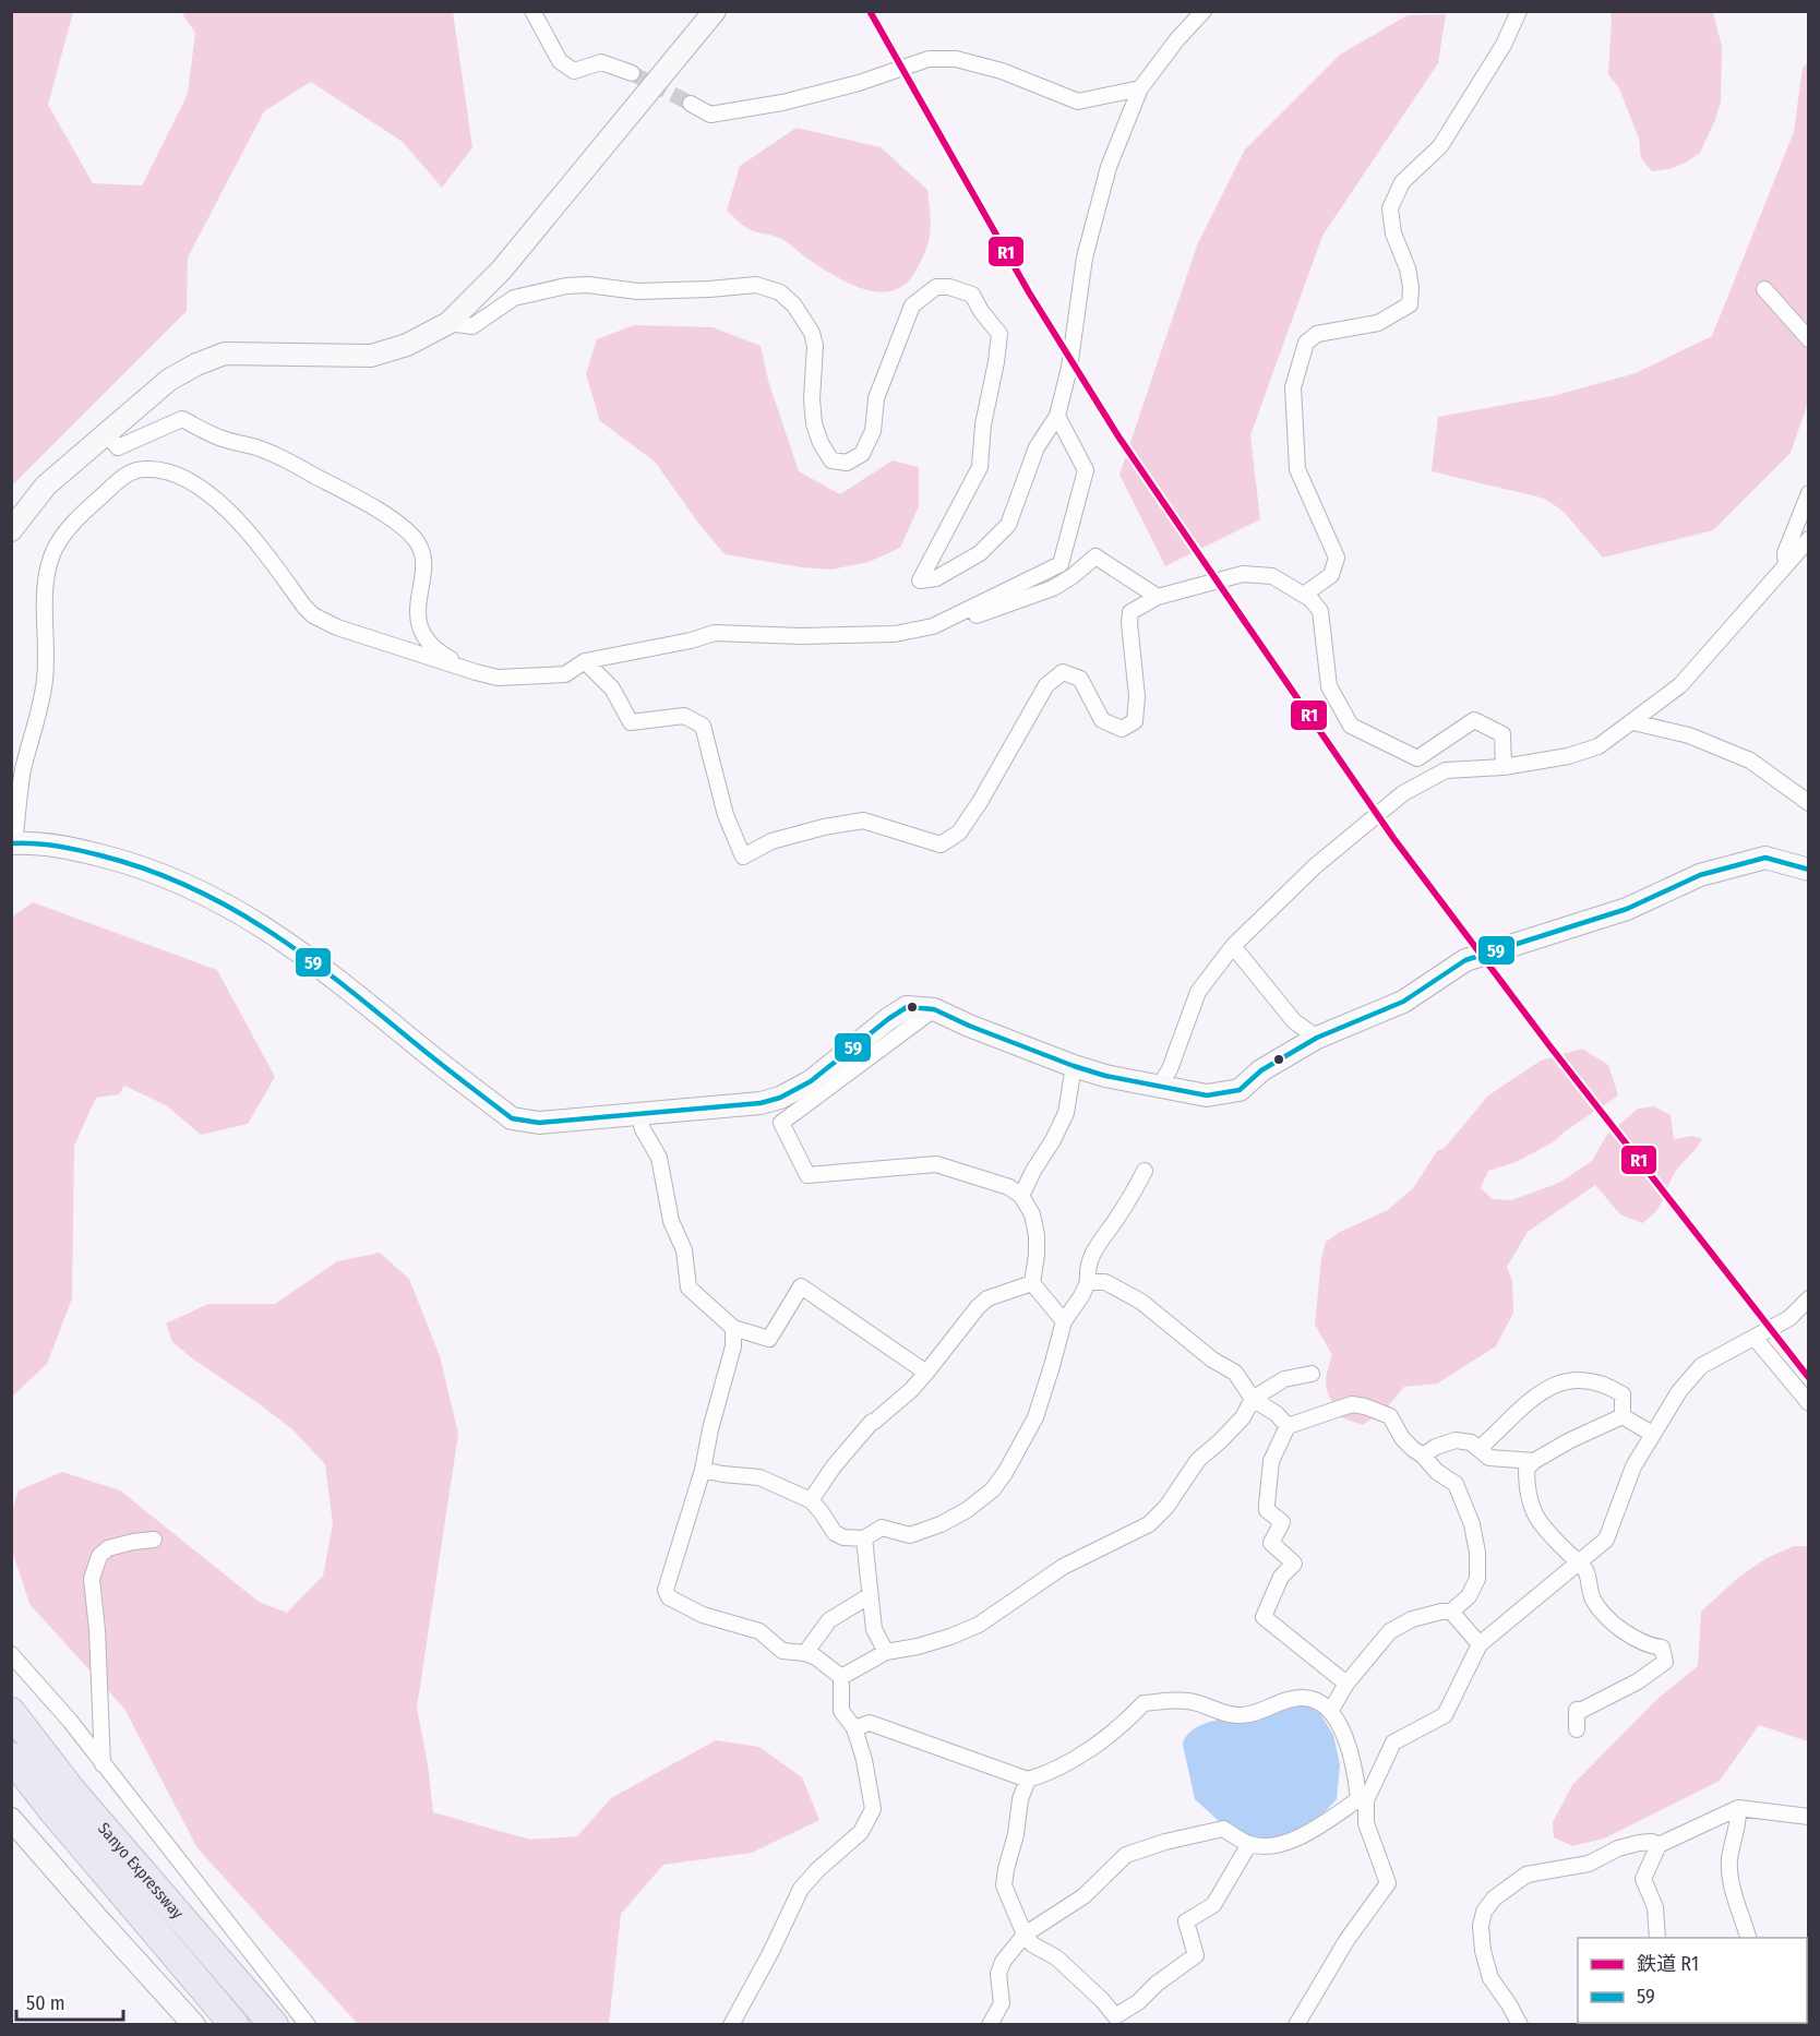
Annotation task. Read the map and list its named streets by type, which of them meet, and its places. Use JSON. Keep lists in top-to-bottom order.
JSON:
{
  "streets": {
    "highway": ["Sanyo Expressway"]
  },
  "lines": ["rail line R1", "transit line 59"],
  "legend": ["鉄道 R1", "59"],
  "scale_bar": "50 m"
}
